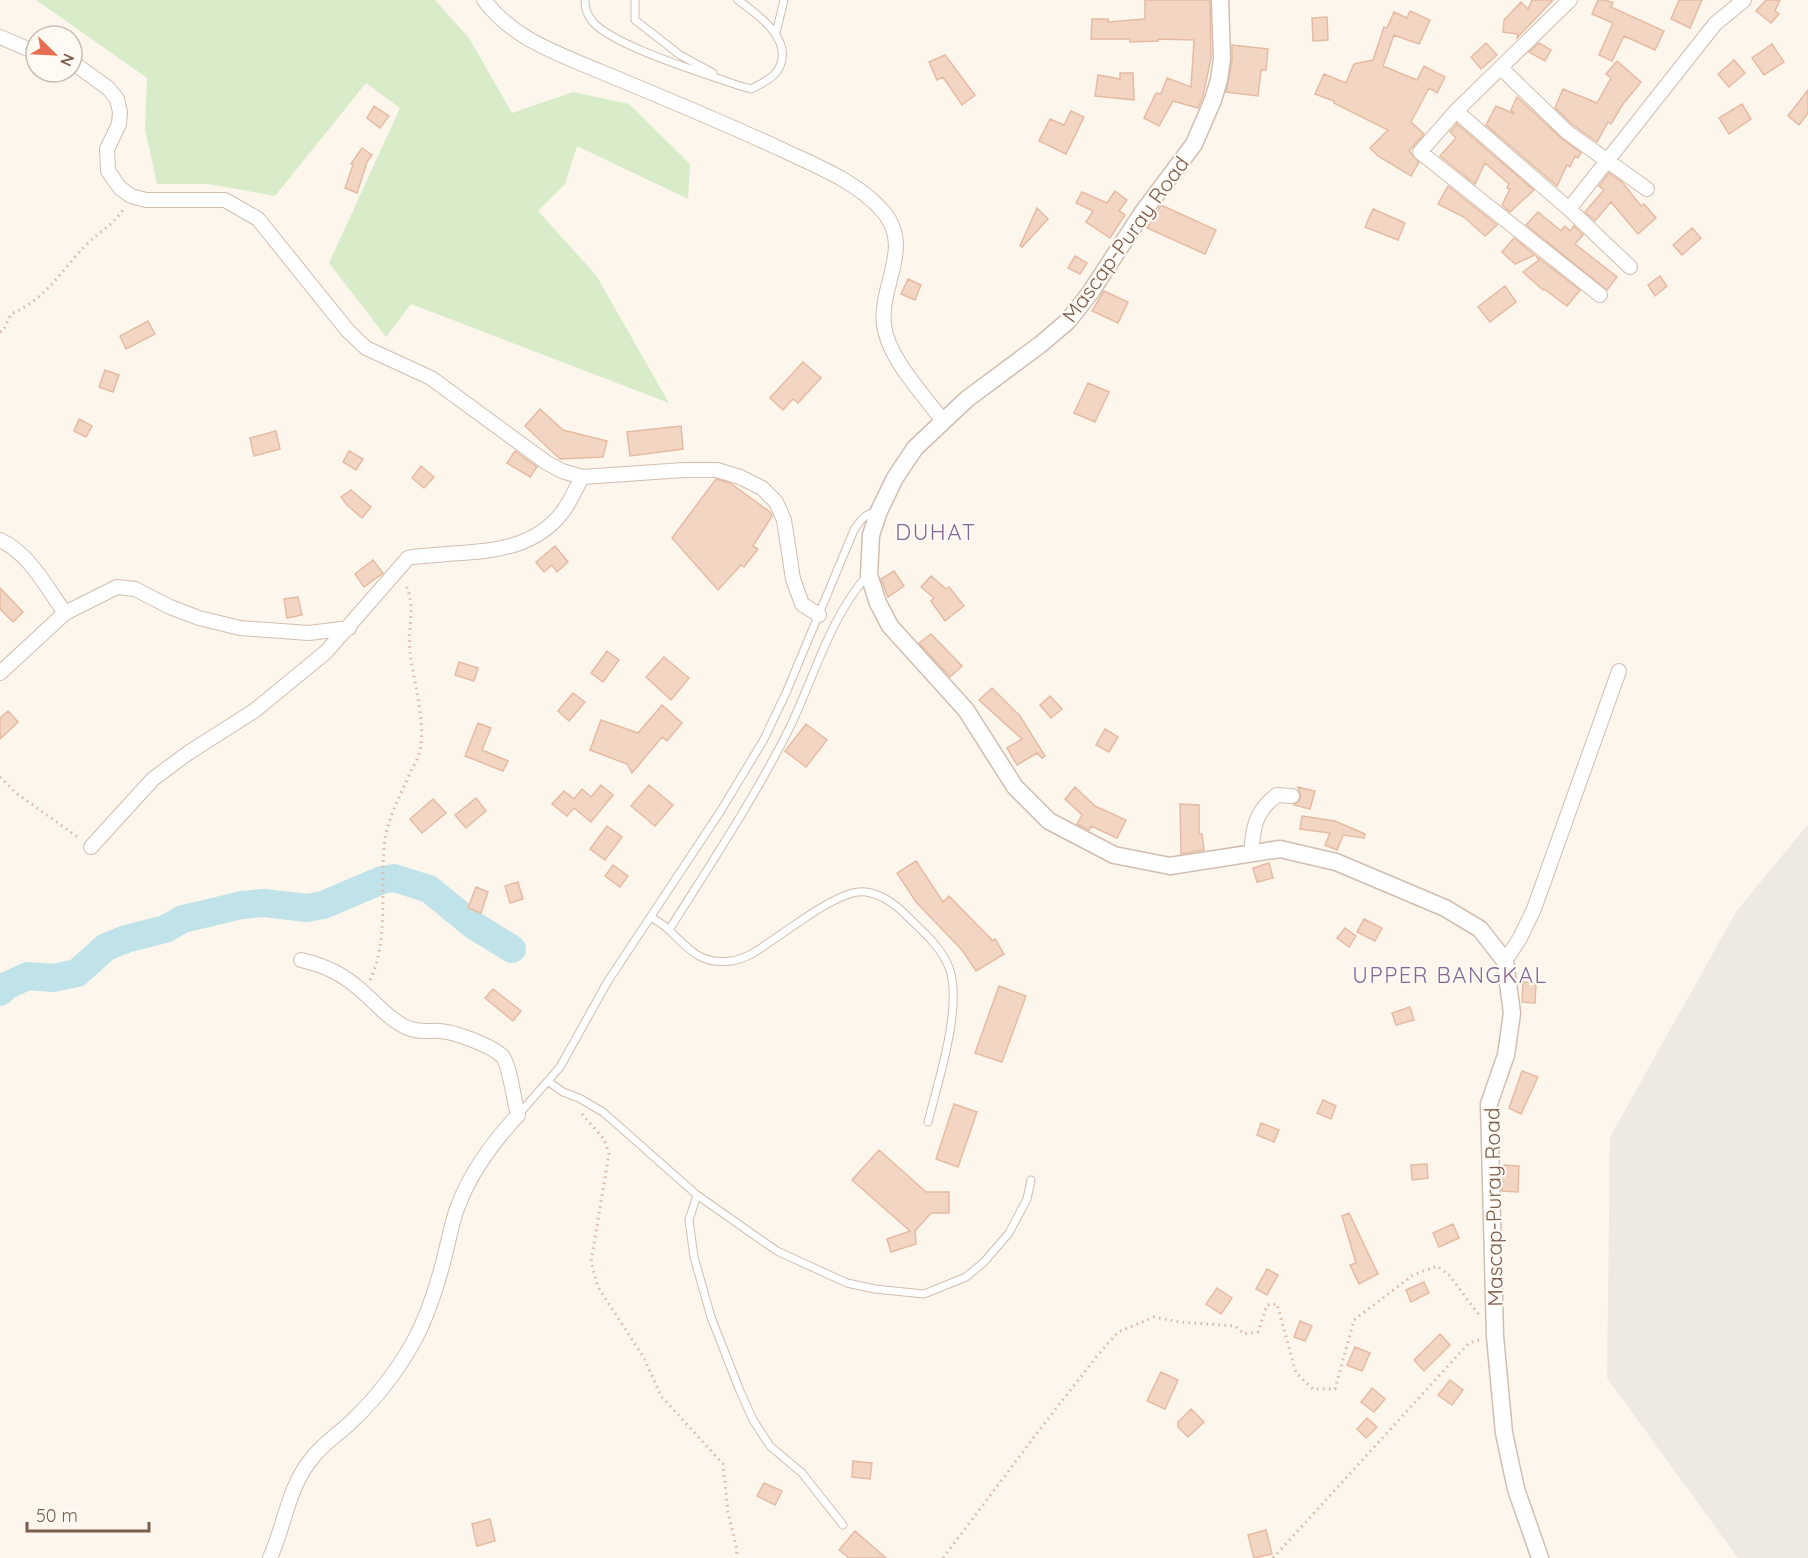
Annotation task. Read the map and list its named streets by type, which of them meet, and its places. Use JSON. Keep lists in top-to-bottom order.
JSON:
{
  "streets": {
    "street": ["Mascap-Puray Road"]
  },
  "districts": ["DUHAT", "UPPER BANGKAL"],
  "scale_bar": "50 m",
  "north": "bottom right"
}
